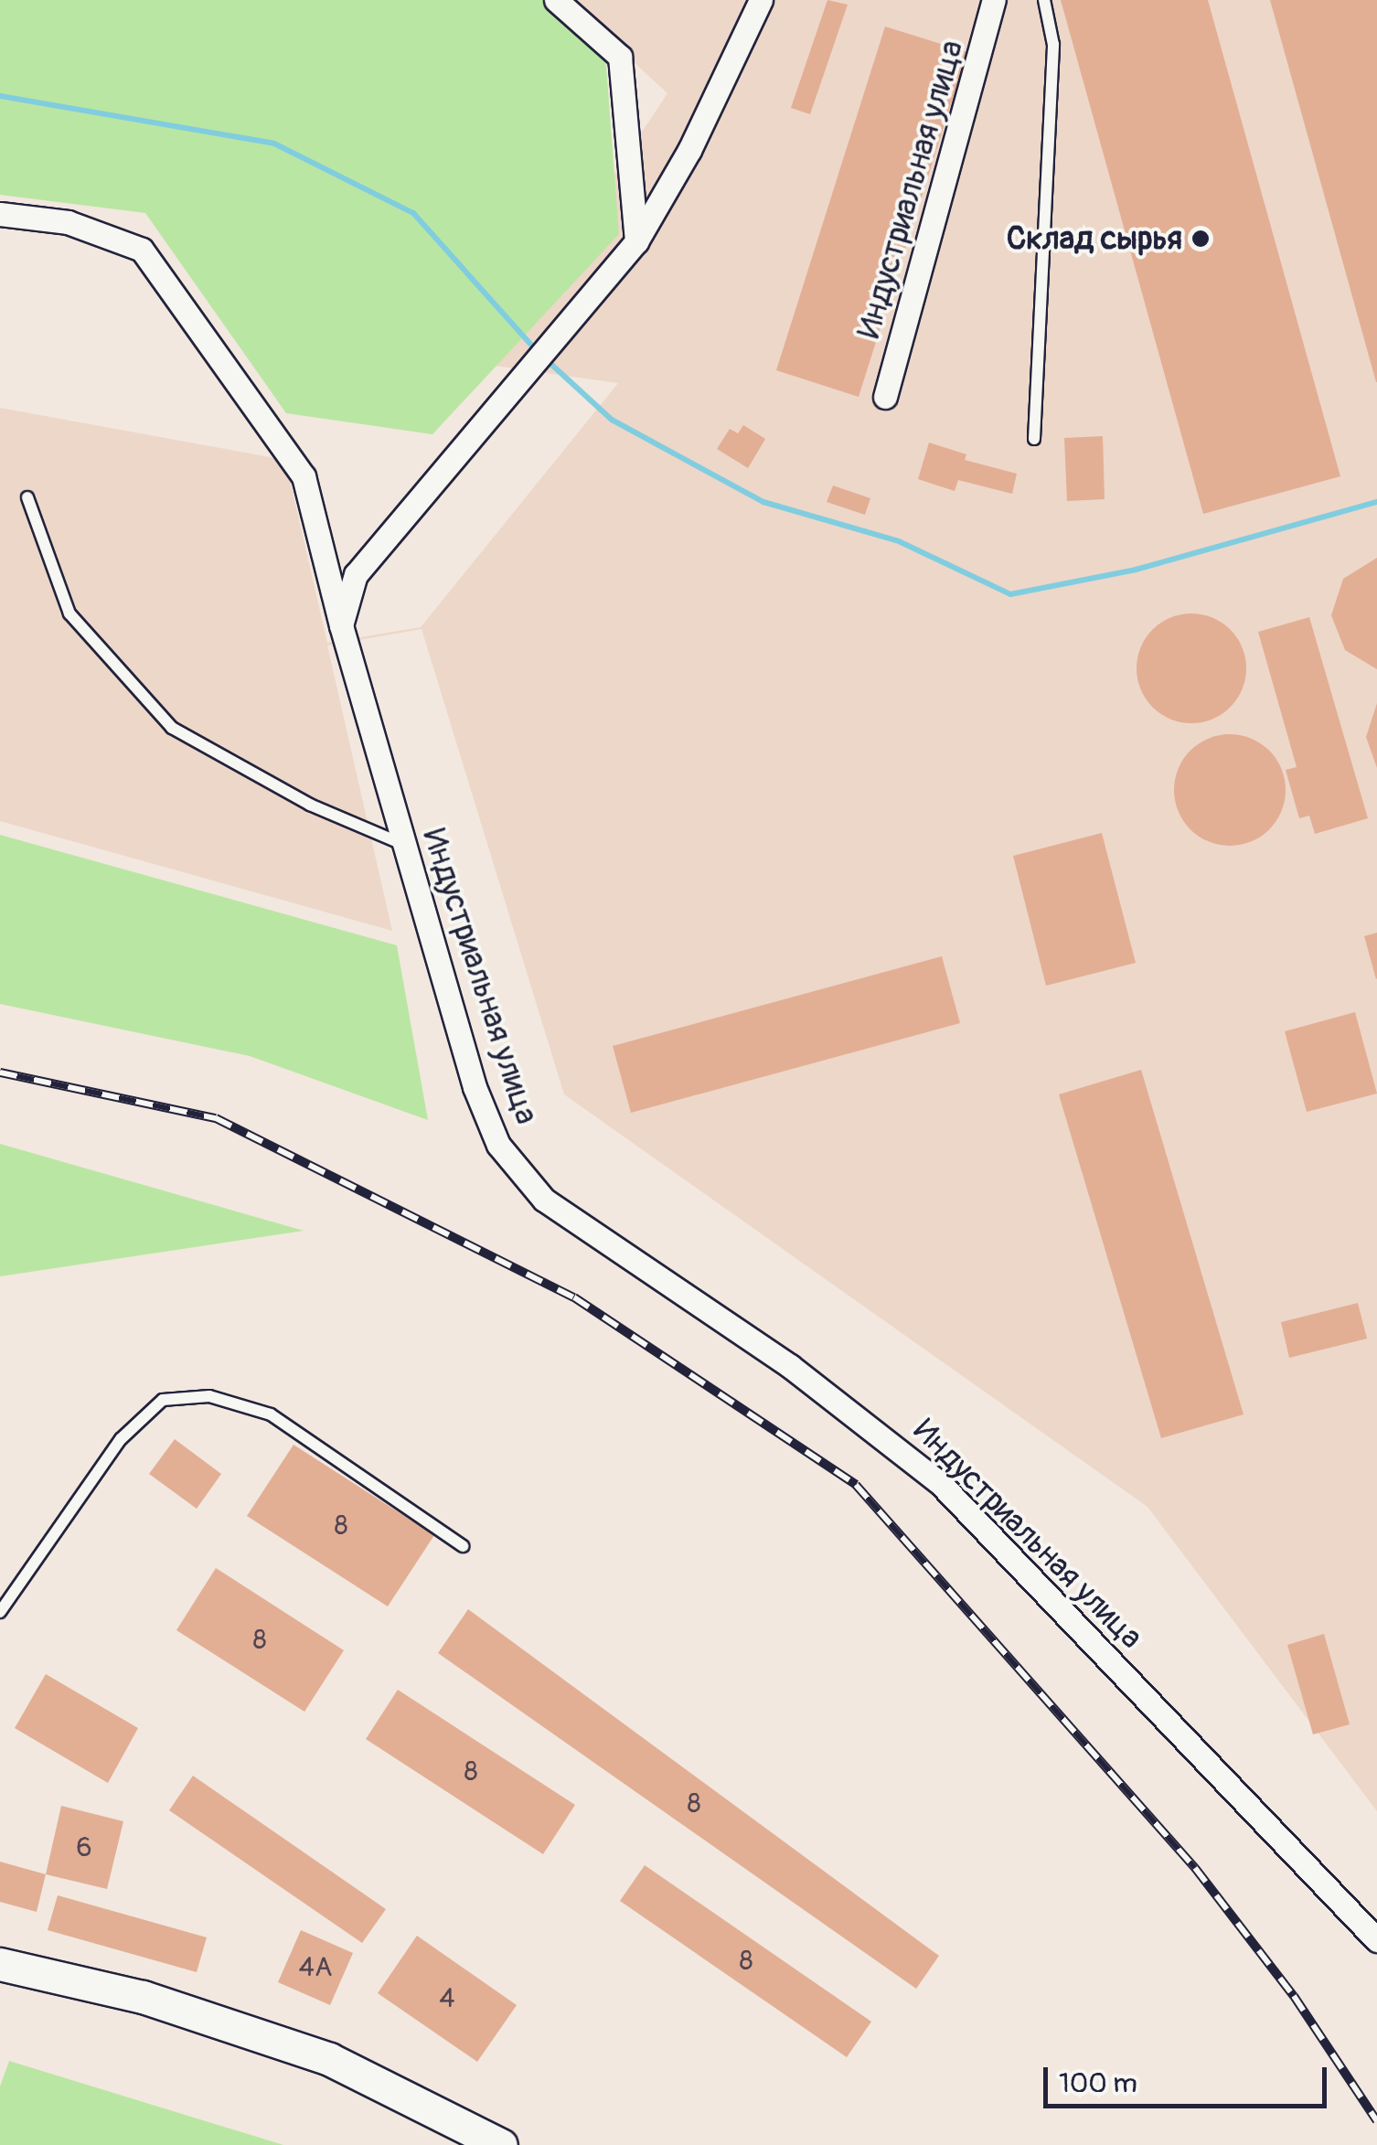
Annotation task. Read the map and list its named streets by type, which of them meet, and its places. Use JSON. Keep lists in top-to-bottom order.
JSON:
{
  "streets": {
    "street": ["Индустриальная улица"]
  },
  "places": ["Склад сырья"],
  "house_numbers": [
    "8",
    "8",
    "8",
    "8",
    "6",
    "8",
    "4А",
    "4"
  ],
  "scale_bar": "100 m"
}
